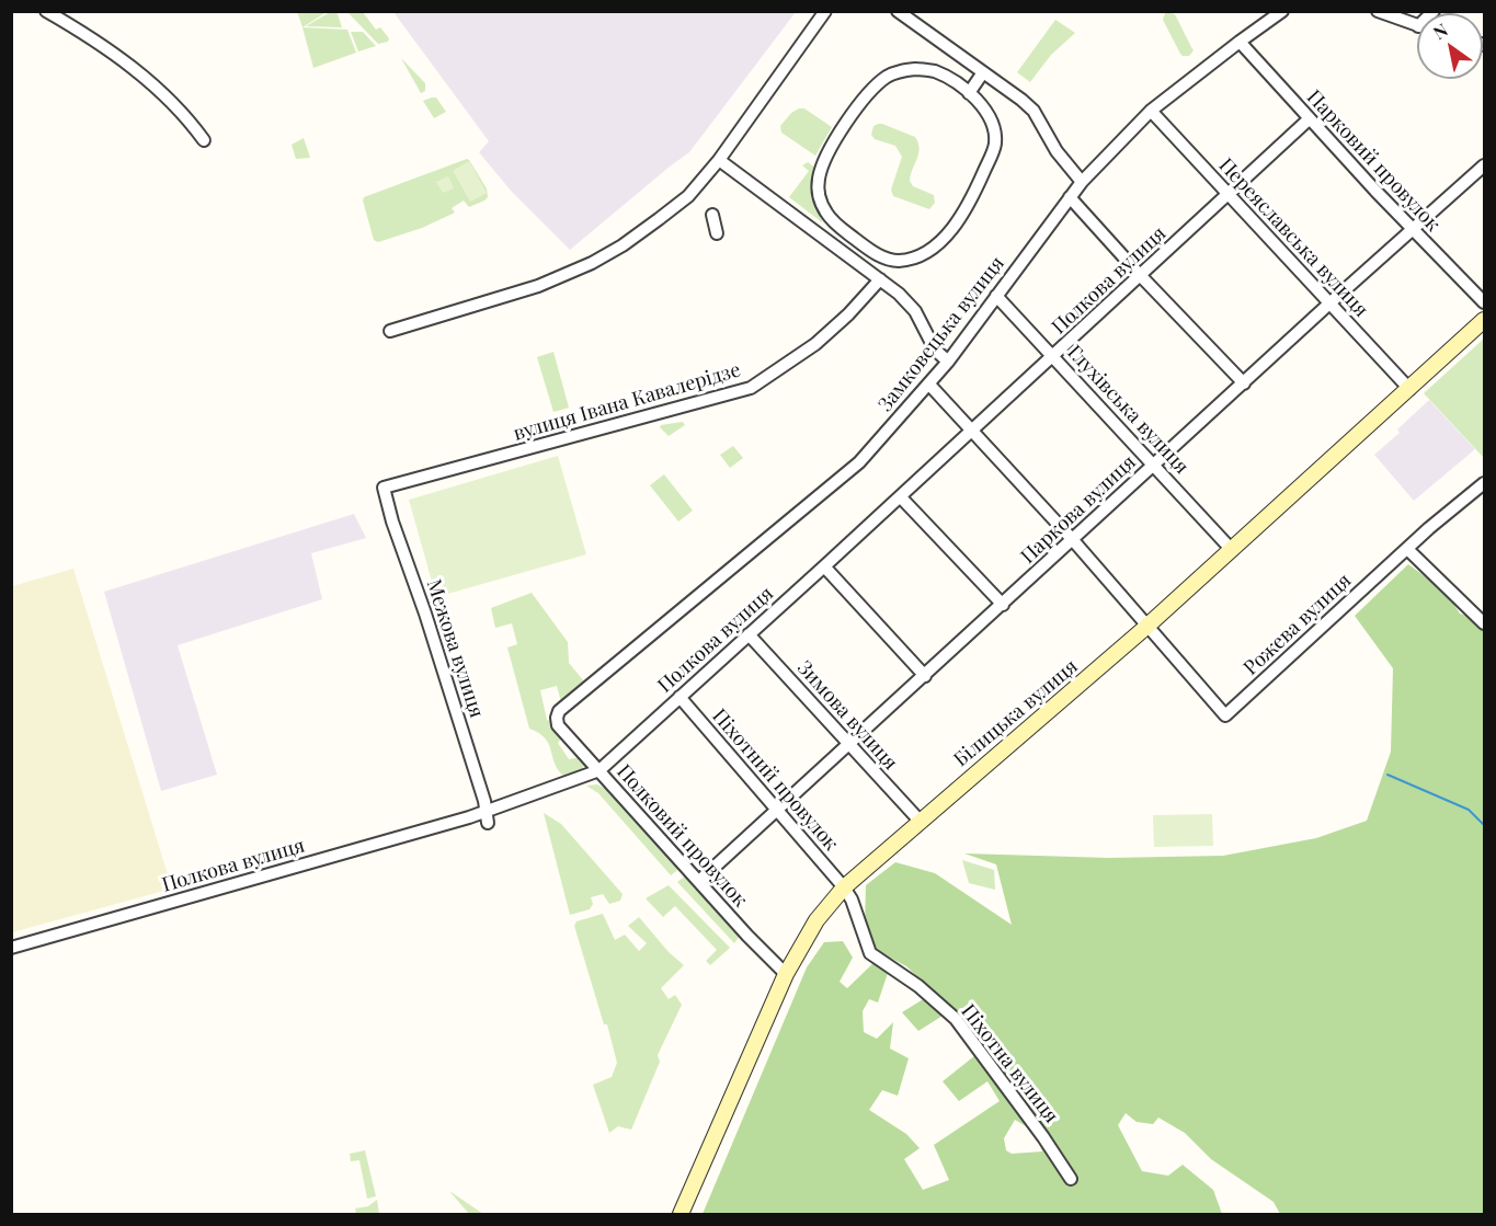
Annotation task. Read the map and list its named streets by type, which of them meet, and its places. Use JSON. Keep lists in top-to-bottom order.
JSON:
{
  "streets": {
    "main road": ["Білицька вулиця"],
    "street": [
      "Парковий провулок",
      "Переяславська вулиця",
      "Полкова вулиця",
      "Замковецька вулиця",
      "вулиця Івана Кавалерідзе",
      "Глухівська вулиця",
      "Паркова вулиця",
      "Рожева вулиця",
      "Межова вулиця",
      "Зимова вулиця",
      "Піхотний провулок",
      "Полковий провулок",
      "Піхотна вулиця"
    ]
  },
  "crossings": [
    ["Парковий провулок", "Полкова вулиця"],
    ["Парковий провулок", "Замковецька вулиця"],
    ["Парковий провулок", "Паркова вулиця"],
    ["Переяславська вулиця", "Полкова вулиця"],
    ["Переяславська вулиця", "Замковецька вулиця"],
    ["Переяславська вулиця", "Паркова вулиця"],
    ["Переяславська вулиця", "Білицька вулиця"],
    ["Полкова вулиця", "Глухівська вулиця"],
    ["Полкова вулиця", "Межова вулиця"],
    ["Полкова вулиця", "Зимова вулиця"],
    ["Полкова вулиця", "Піхотний провулок"],
    ["Полкова вулиця", "Полковий провулок"],
    ["Замковецька вулиця", "Глухівська вулиця"],
    ["Замковецька вулиця", "Полковий провулок"],
    ["вулиця Івана Кавалерідзе", "Межова вулиця"],
    ["Глухівська вулиця", "Паркова вулиця"],
    ["Глухівська вулиця", "Білицька вулиця"],
    ["Паркова вулиця", "Зимова вулиця"],
    ["Паркова вулиця", "Піхотний провулок"],
    ["Паркова вулиця", "Полковий провулок"],
    ["Рожева вулиця", "Білицька вулиця"],
    ["Білицька вулиця", "Зимова вулиця"],
    ["Білицька вулиця", "Піхотний провулок"],
    ["Білицька вулиця", "Полковий провулок"],
    ["Білицька вулиця", "Піхотна вулиця"],
    ["Піхотний провулок", "Піхотна вулиця"]
  ],
  "north": "top left"
}
